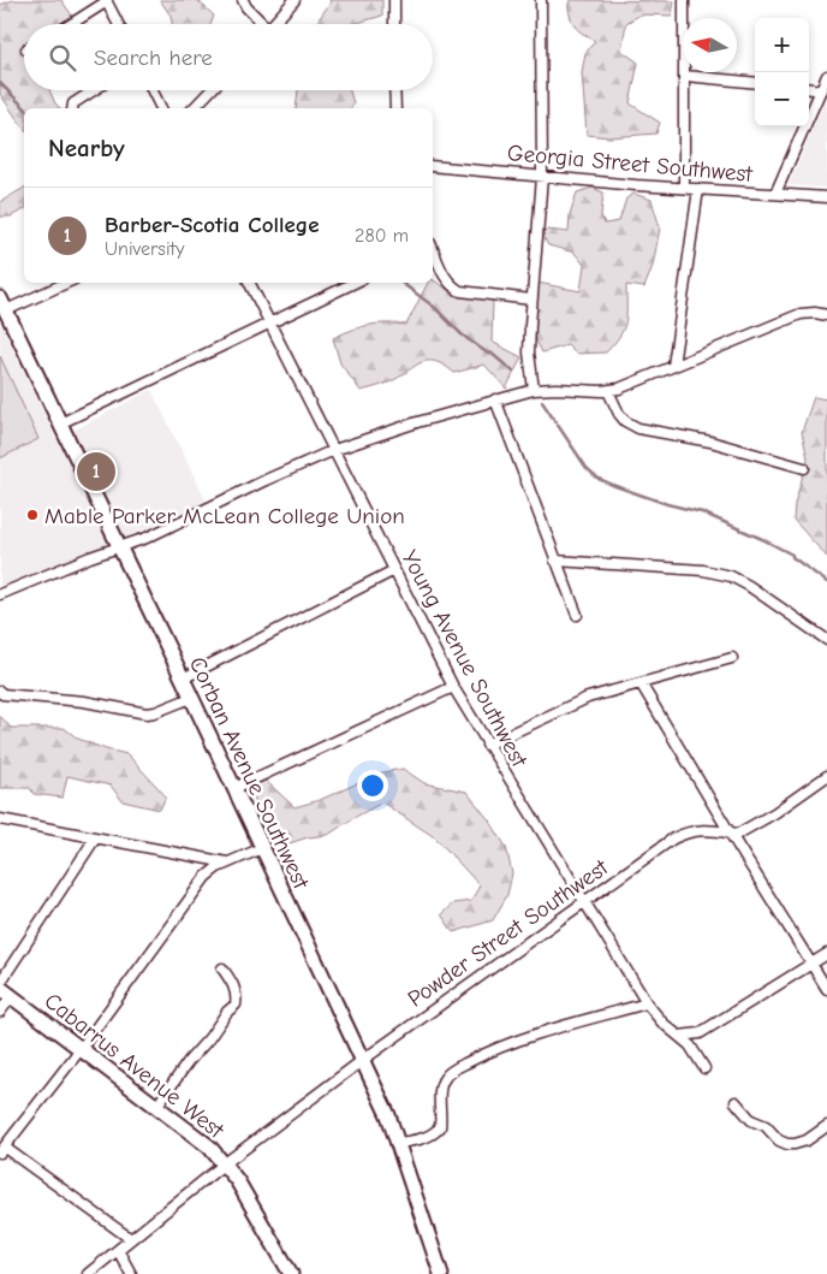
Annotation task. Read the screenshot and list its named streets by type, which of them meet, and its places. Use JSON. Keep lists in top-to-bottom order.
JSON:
{
  "streets": {
    "street": [
      "Georgia Street Southwest",
      "Young Avenue Southwest",
      "Corban Avenue Southwest",
      "Powder Street Southwest",
      "Cabarrus Avenue West"
    ]
  },
  "crossings": [
    ["Young Avenue Southwest", "Powder Street Southwest"],
    ["Corban Avenue Southwest", "Powder Street Southwest"],
    ["Powder Street Southwest", "Cabarrus Avenue West"]
  ],
  "places": ["Mable Parker McLean College Union"],
  "north": "left",
  "page": {
    "map_buttons": ["+", "−"],
    "search": "Search here",
    "heading": "Nearby",
    "list": [
      {
        "mark": "1",
        "name": "Barber-Scotia College",
        "note": "University",
        "value": "280 m"
      }
    ],
    "pins": "1"
  }
}
